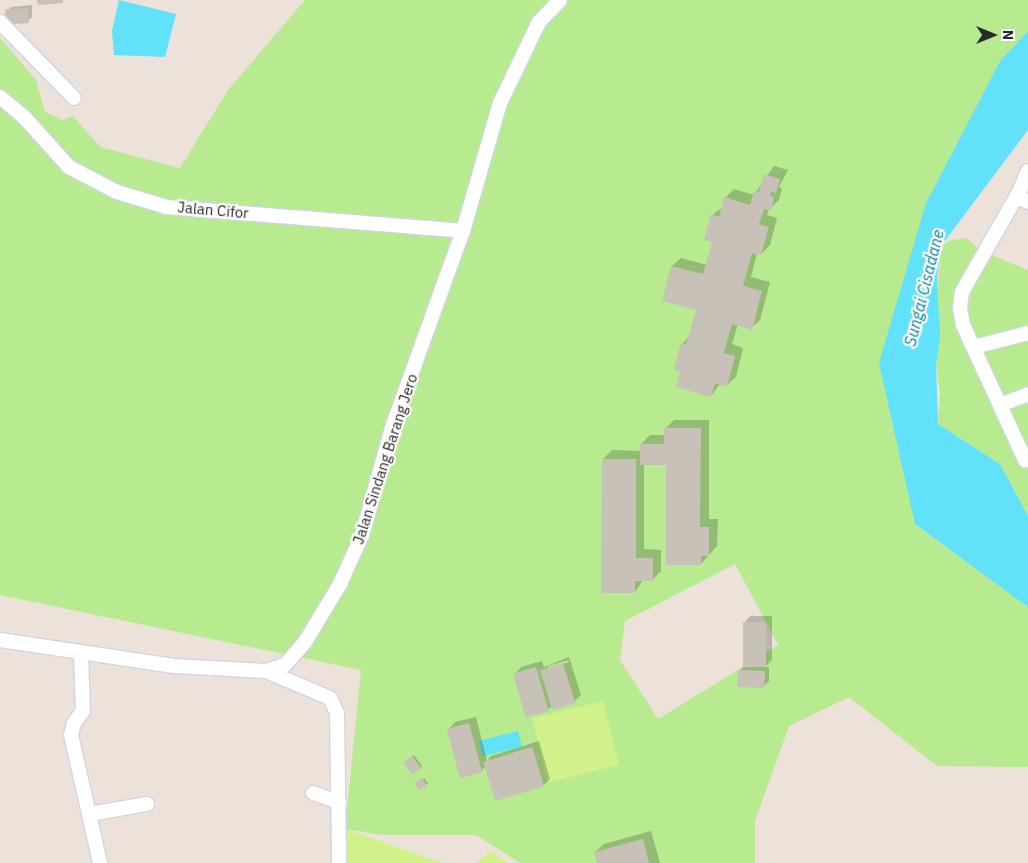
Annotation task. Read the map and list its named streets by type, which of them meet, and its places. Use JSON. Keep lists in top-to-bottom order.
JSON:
{
  "streets": {
    "street": ["Jalan Cifor", "Jalan Sindang Barang Jero"]
  },
  "crossings": [
    ["Jalan Cifor", "Jalan Sindang Barang Jero"]
  ],
  "water": ["Sungai Cisadane"],
  "north": "right"
}
